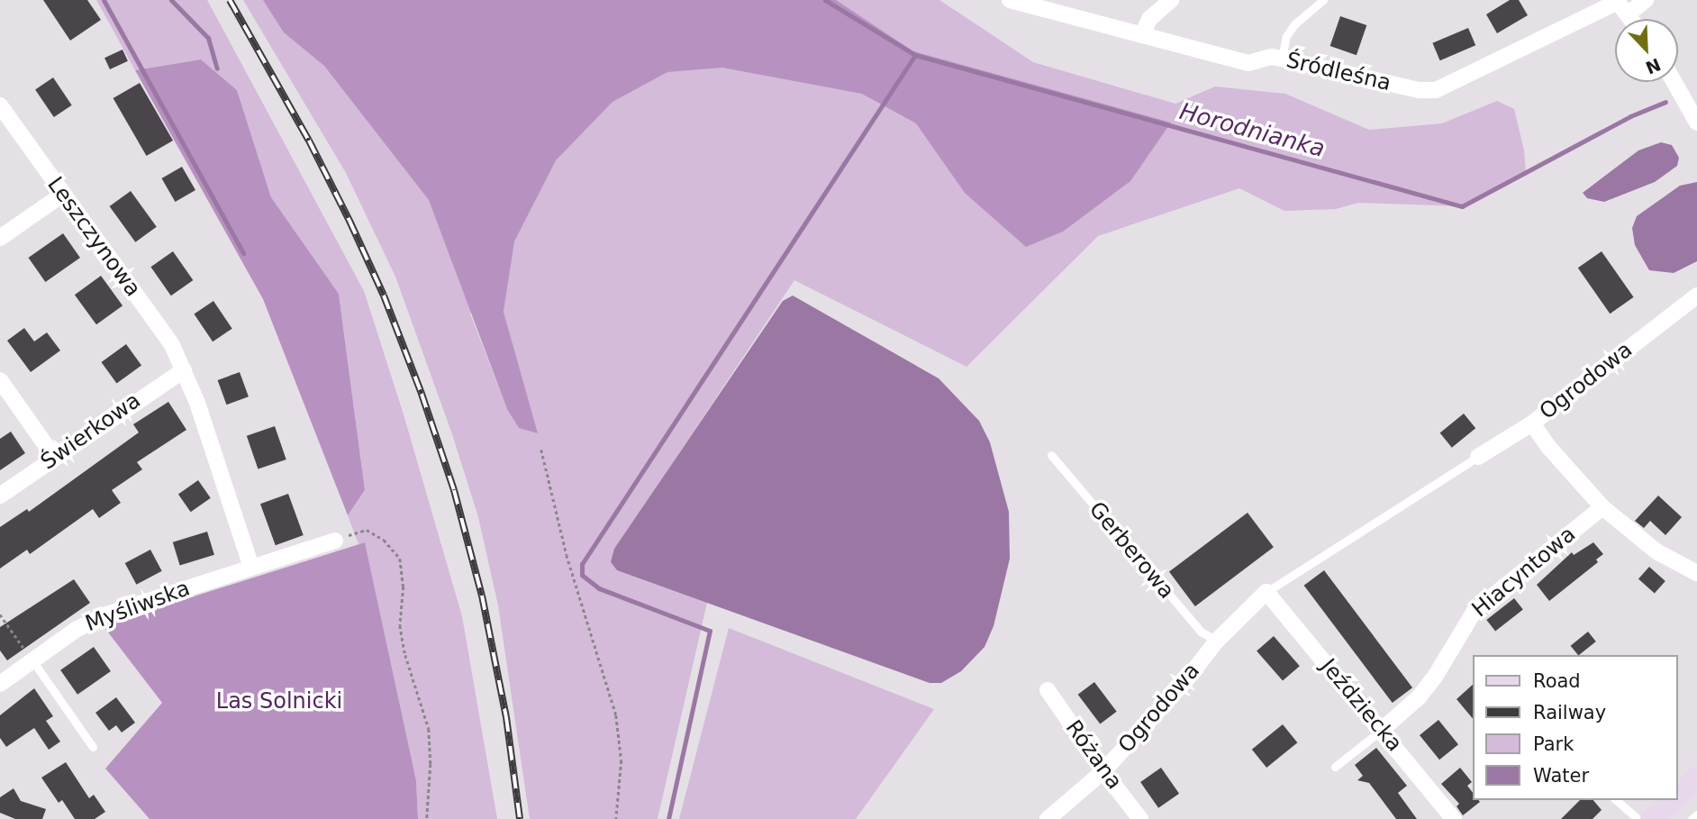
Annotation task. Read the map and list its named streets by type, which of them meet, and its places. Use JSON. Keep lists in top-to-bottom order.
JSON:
{
  "streets": {
    "street": [
      "Śródleśna",
      "Leszczynowa",
      "Ogrodowa",
      "Świerkowa",
      "Hiacyntowa",
      "Myśliwska",
      "Jeździecka",
      "Różana"
    ],
    "lane": ["Gerberowa"]
  },
  "crossings": [
    ["Leszczynowa", "Świerkowa"],
    ["Ogrodowa", "Gerberowa"],
    ["Ogrodowa", "Hiacyntowa"],
    ["Ogrodowa", "Jeździecka"],
    ["Ogrodowa", "Różana"],
    ["Hiacyntowa", "Jeździecka"]
  ],
  "water": ["Horodnianka"],
  "parks": ["Las Solnicki"],
  "legend": [
    "Road",
    "Railway",
    "Park",
    "Water"
  ],
  "north": "bottom right"
}
